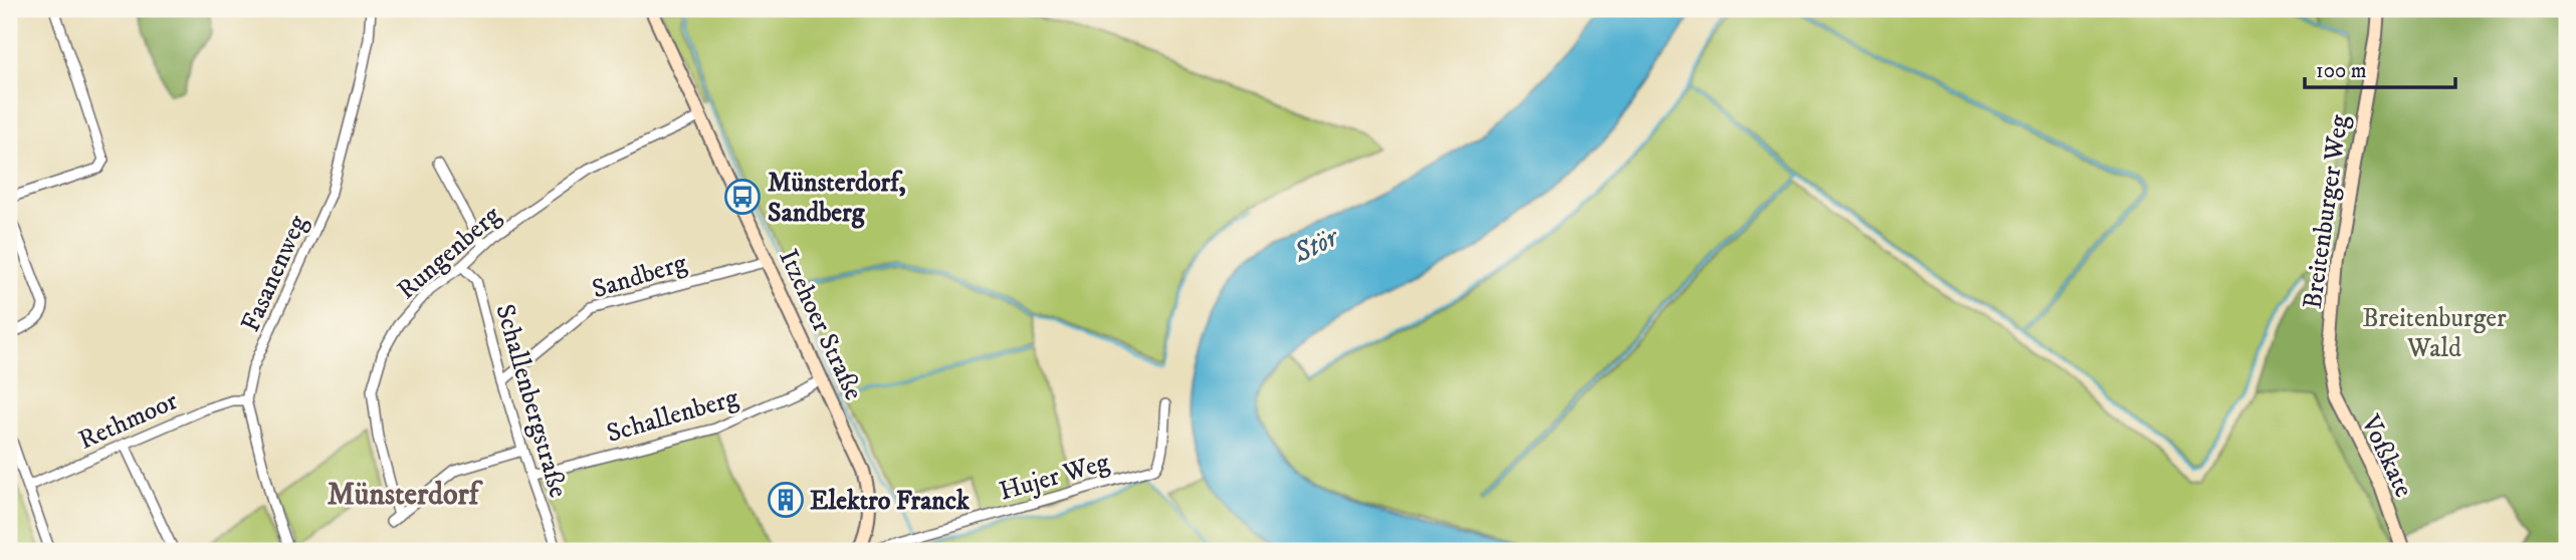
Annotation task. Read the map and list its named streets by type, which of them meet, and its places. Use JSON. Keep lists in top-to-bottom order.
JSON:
{
  "streets": {
    "street": [
      "Breitenburger Weg",
      "Rungenberg",
      "Fasanenweg",
      "Sandberg",
      "Itzehoer Straße",
      "Schallenbergstraße",
      "Schallenberg",
      "Rethmoor",
      "Voßkate",
      "Hujer Weg"
    ]
  },
  "crossings": [
    ["Breitenburger Weg", "Voßkate"],
    ["Rungenberg", "Itzehoer Straße"],
    ["Rungenberg", "Schallenbergstraße"],
    ["Fasanenweg", "Rethmoor"],
    ["Sandberg", "Itzehoer Straße"],
    ["Sandberg", "Schallenbergstraße"],
    ["Itzehoer Straße", "Schallenberg"],
    ["Itzehoer Straße", "Hujer Weg"],
    ["Schallenbergstraße", "Schallenberg"]
  ],
  "districts": ["Münsterdorf"],
  "water": ["Stör"],
  "parks": ["Breitenburger Wald"],
  "places": {
    "bus stop": ["Münsterdorf, Sandberg"],
    "building": ["Elektro Franck"]
  },
  "scale_bar": "100 m"
}
